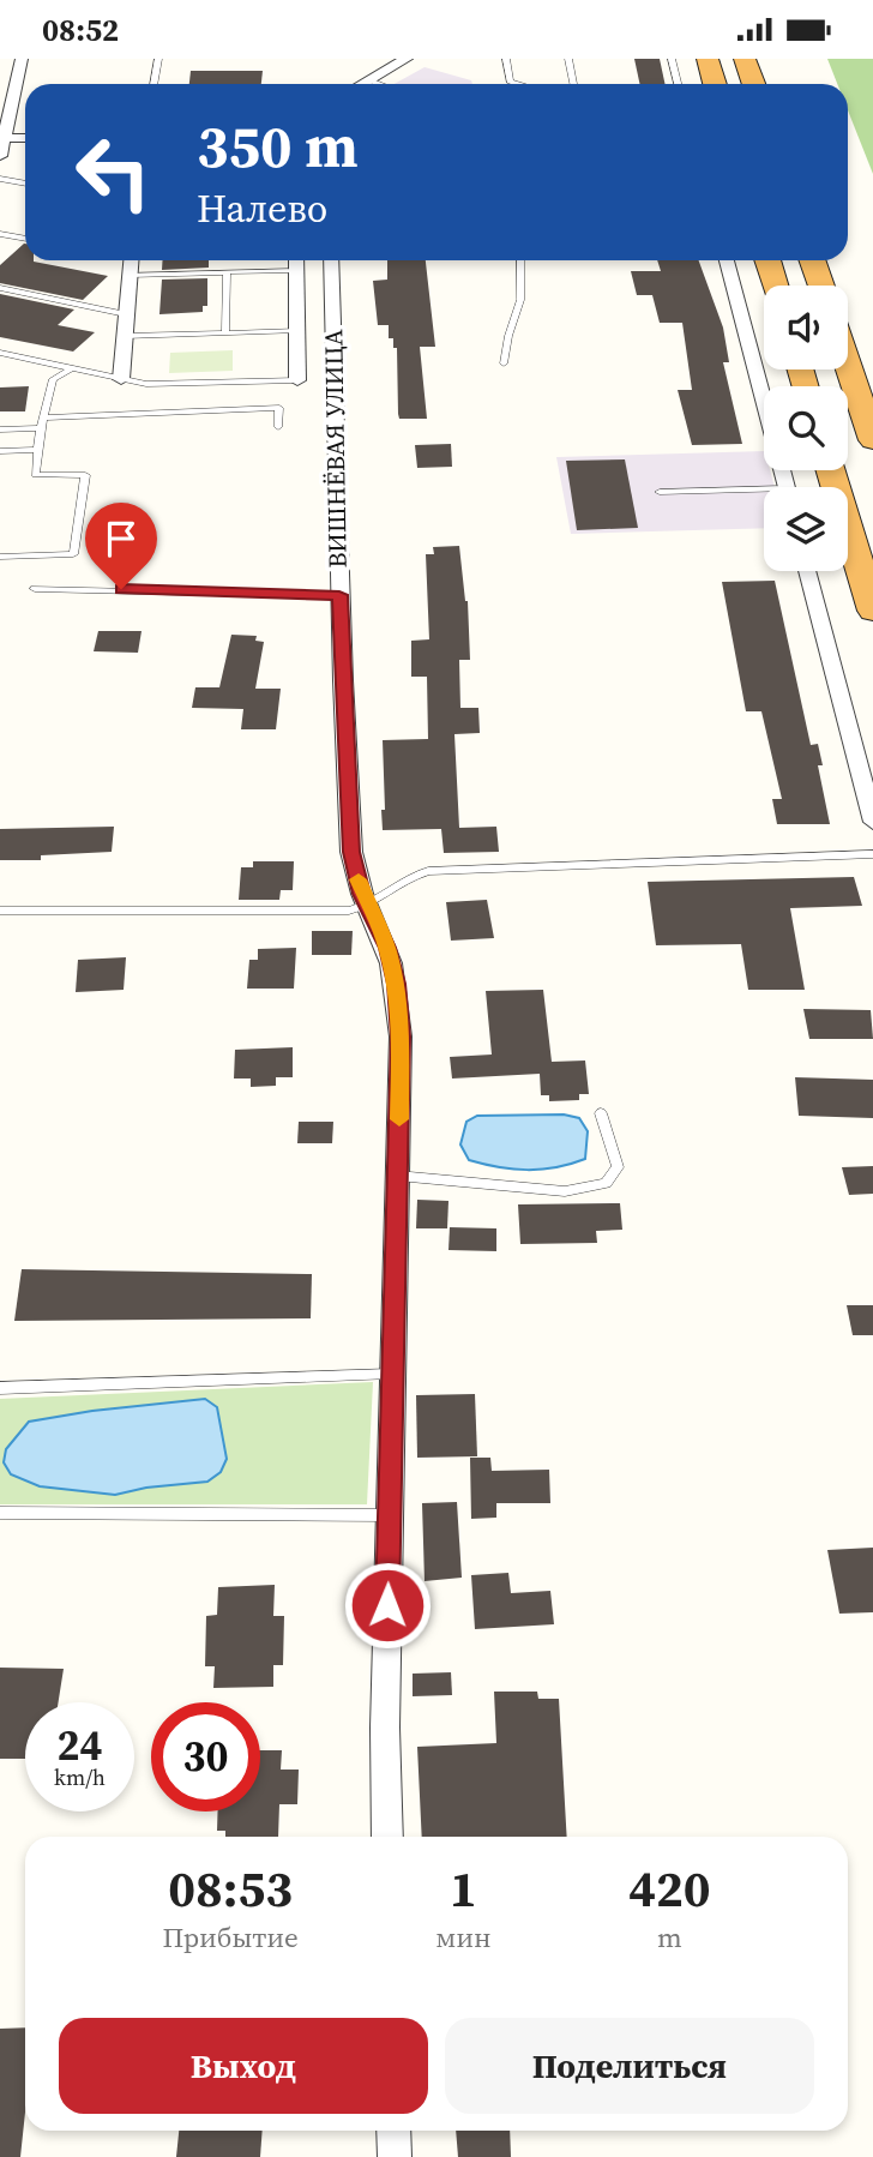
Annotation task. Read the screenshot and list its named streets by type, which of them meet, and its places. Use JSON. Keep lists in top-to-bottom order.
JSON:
{
  "streets": {
    "street": ["ВИШНЁВАЯ УЛИЦА"]
  },
  "page": {
    "status": "08:52",
    "turn": ["350 m", "Налево"],
    "speed": "24 km/h",
    "limit": "30",
    "eta": [
      "08:53",
      "Прибытие",
      "1",
      "мин",
      "420",
      "m"
    ],
    "buttons": ["Выход", "Поделиться"]
  }
}
